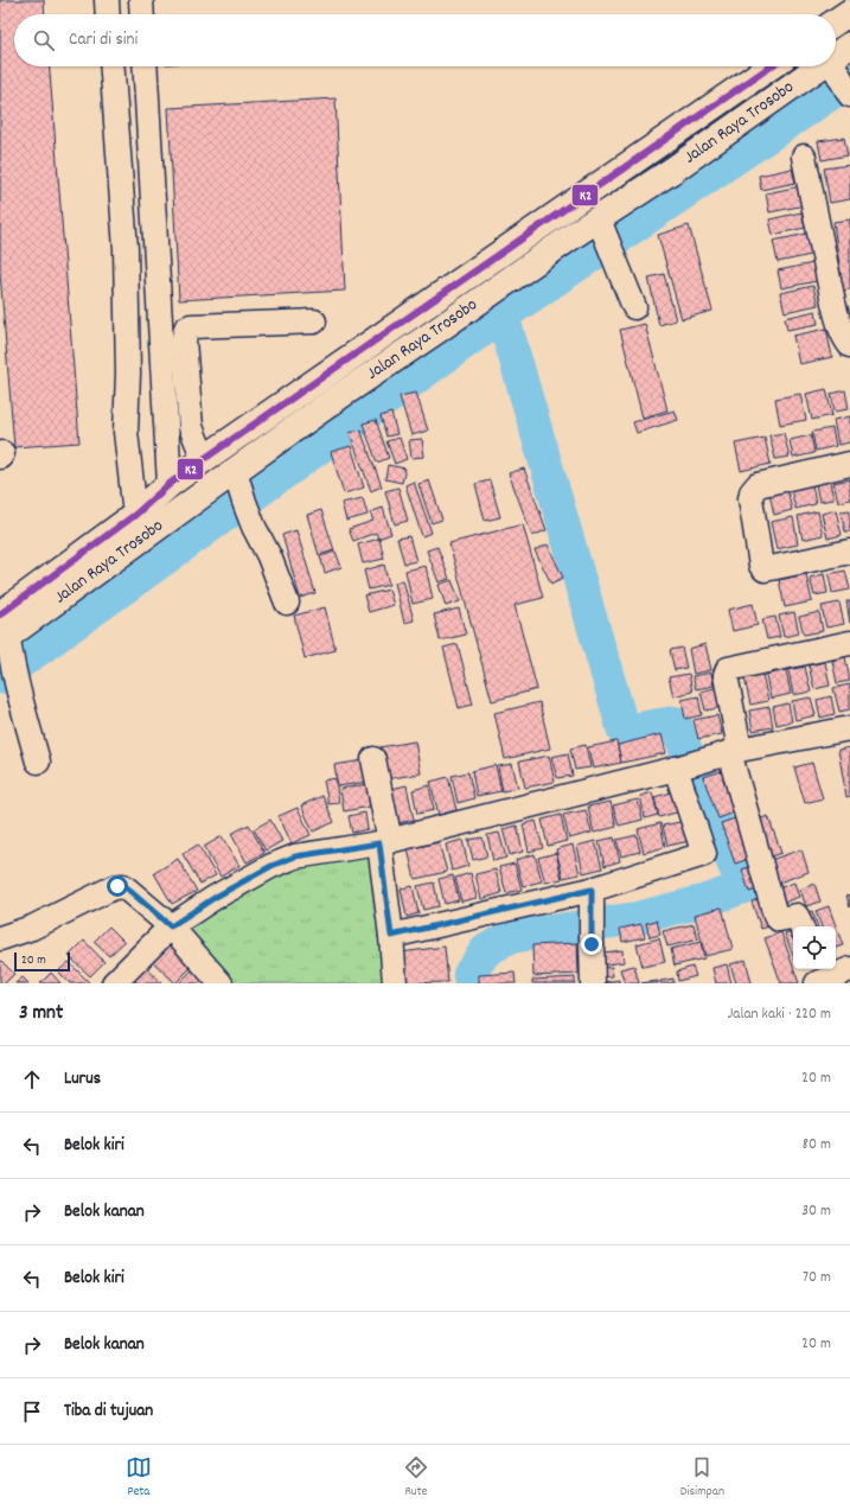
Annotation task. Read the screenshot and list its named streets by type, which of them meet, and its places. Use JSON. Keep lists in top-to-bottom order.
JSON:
{
  "streets": {
    "highway": ["Jalan Raya Trosobo"]
  },
  "lines": ["transit line K2"],
  "scale_bar": "20 m",
  "page": {
    "search": "Cari di sini",
    "scale": "20 m",
    "heading": ["3 mnt", "Jalan kaki · 220 m"],
    "list": [
      ["Lurus", "20 m"],
      ["Belok kiri", "80 m"],
      ["Belok kanan", "30 m"],
      ["Belok kiri", "70 m"],
      ["Belok kanan", "20 m"],
      "Tiba di tujuan"
    ],
    "nav": ["Peta", "Rute", "Disimpan"]
  }
}
